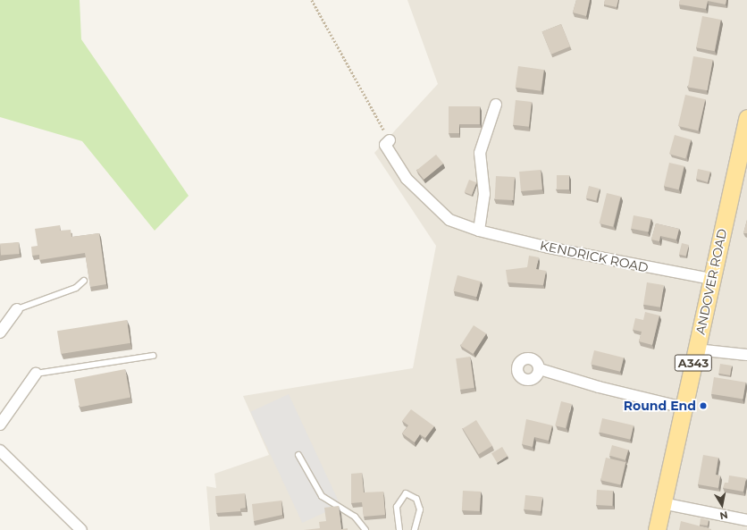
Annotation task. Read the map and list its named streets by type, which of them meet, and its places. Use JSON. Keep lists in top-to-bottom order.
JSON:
{
  "streets": {
    "main road": ["ANDOVER ROAD", "A343"],
    "street": ["KENDRICK ROAD"]
  },
  "crossings": [
    ["KENDRICK ROAD", "ANDOVER ROAD"]
  ],
  "places": ["Round End"],
  "north": "bottom"
}
